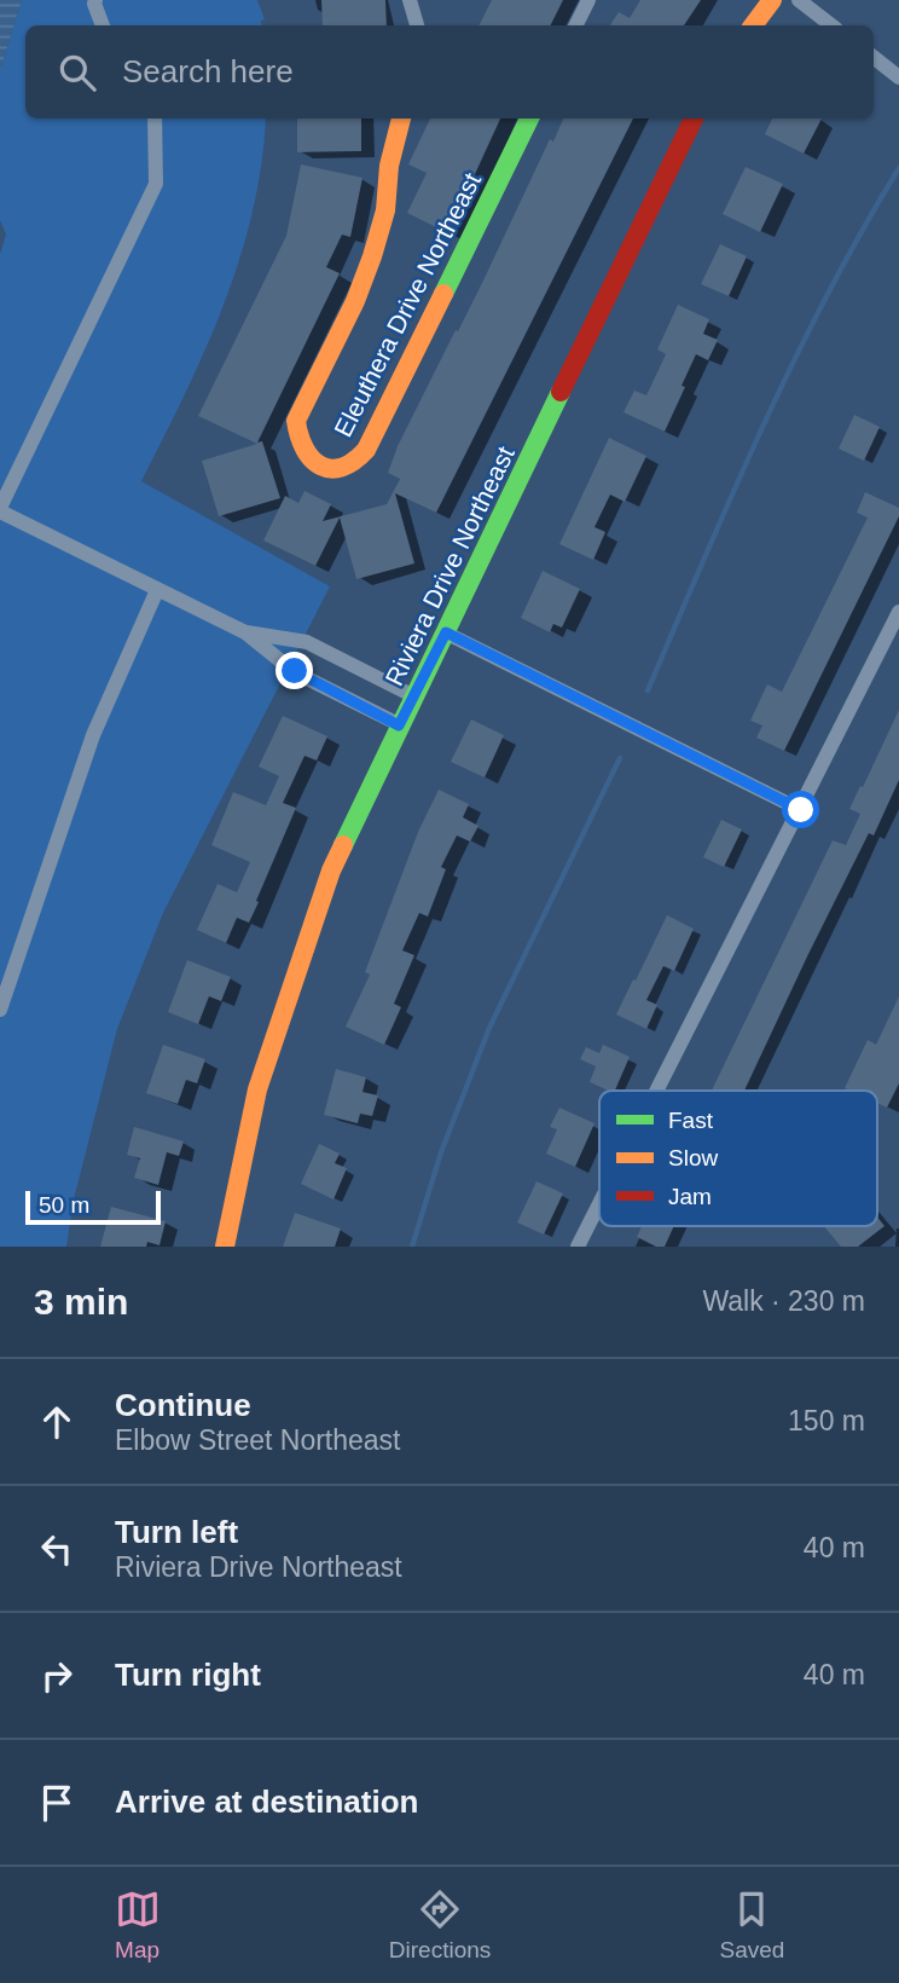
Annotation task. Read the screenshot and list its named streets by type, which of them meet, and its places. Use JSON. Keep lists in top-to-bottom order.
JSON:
{
  "streets": {
    "street": ["Eleuthera Drive Northeast", "Riviera Drive Northeast"]
  },
  "legend": ["Fast", "Slow", "Jam"],
  "scale_bar": "50 m",
  "page": {
    "search": "Search here",
    "scale": "50 m",
    "heading": ["3 min", "Walk · 230 m"],
    "list": [
      ["Continue", "Elbow Street Northeast", "150 m"],
      ["Turn left", "Riviera Drive Northeast", "40 m"],
      ["Turn right", "40 m"],
      "Arrive at destination"
    ],
    "nav": ["Map", "Directions", "Saved"]
  }
}
